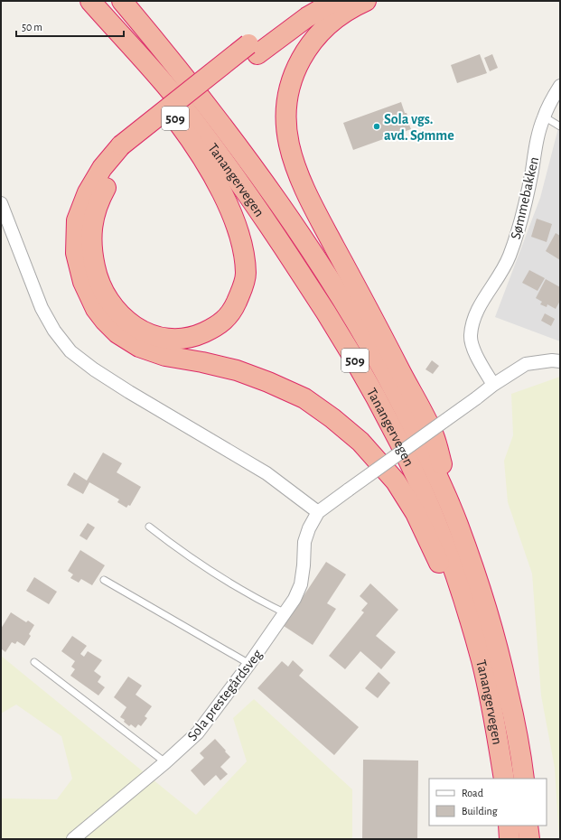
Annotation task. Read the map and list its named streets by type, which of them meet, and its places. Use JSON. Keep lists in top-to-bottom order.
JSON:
{
  "streets": {
    "highway": ["509", "Tanangervegen"],
    "street": ["Sømmebakken", "Sola prestegårdsveg"]
  },
  "crossings": [
    ["509", "Tanangervegen"]
  ],
  "places": ["Sola vgs. avd. Sømme"],
  "legend": ["Road", "Building"],
  "scale_bar": "50 m"
}
